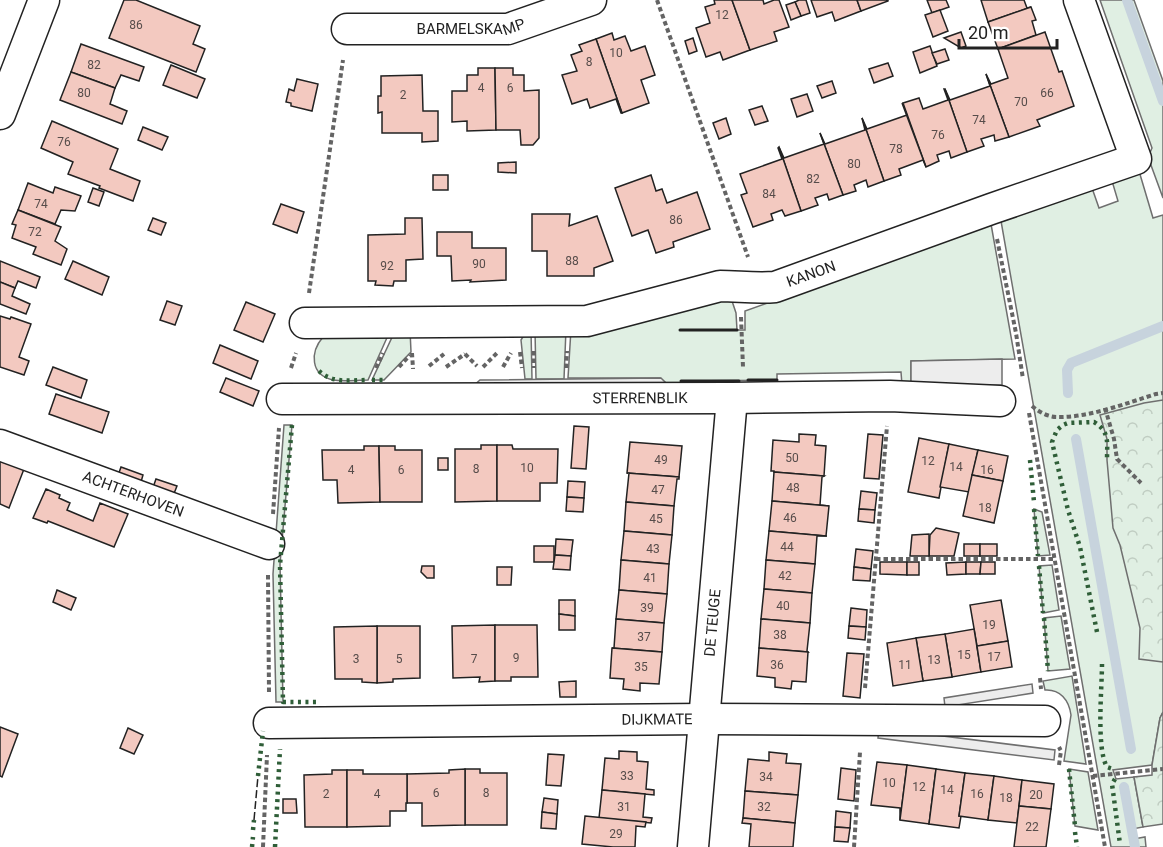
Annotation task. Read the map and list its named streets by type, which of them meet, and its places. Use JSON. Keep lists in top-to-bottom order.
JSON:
{
  "streets": {
    "street": [
      "BARMELSKAMP",
      "KANON",
      "STERRENBLIK",
      "ACHTERHOVEN",
      "DE TEUGE",
      "DIJKMATE"
    ]
  },
  "crossings": [
    ["STERRENBLIK", "DE TEUGE"],
    ["DE TEUGE", "DIJKMATE"]
  ],
  "house_numbers": [
    "12",
    "86",
    "10",
    "8",
    "82",
    "4",
    "6",
    "80",
    "66",
    "2",
    "70",
    "74",
    "76",
    "76",
    "78",
    "80",
    "82",
    "84",
    "74",
    "86",
    "72",
    "88",
    "90",
    "92",
    "50",
    "49",
    "12",
    "14",
    "10",
    "8",
    "4",
    "6",
    "16",
    "48",
    "47",
    "18",
    "46",
    "45",
    "44",
    "43",
    "42",
    "41",
    "40",
    "39",
    "19",
    "38",
    "37",
    "15",
    "17",
    "9",
    "3",
    "5",
    "7",
    "13",
    "36",
    "11",
    "35",
    "33",
    "34",
    "10",
    "12",
    "14",
    "6",
    "8",
    "2",
    "4",
    "16",
    "20",
    "18",
    "31",
    "32",
    "22",
    "29"
  ],
  "scale_bar": "20 m"
}
